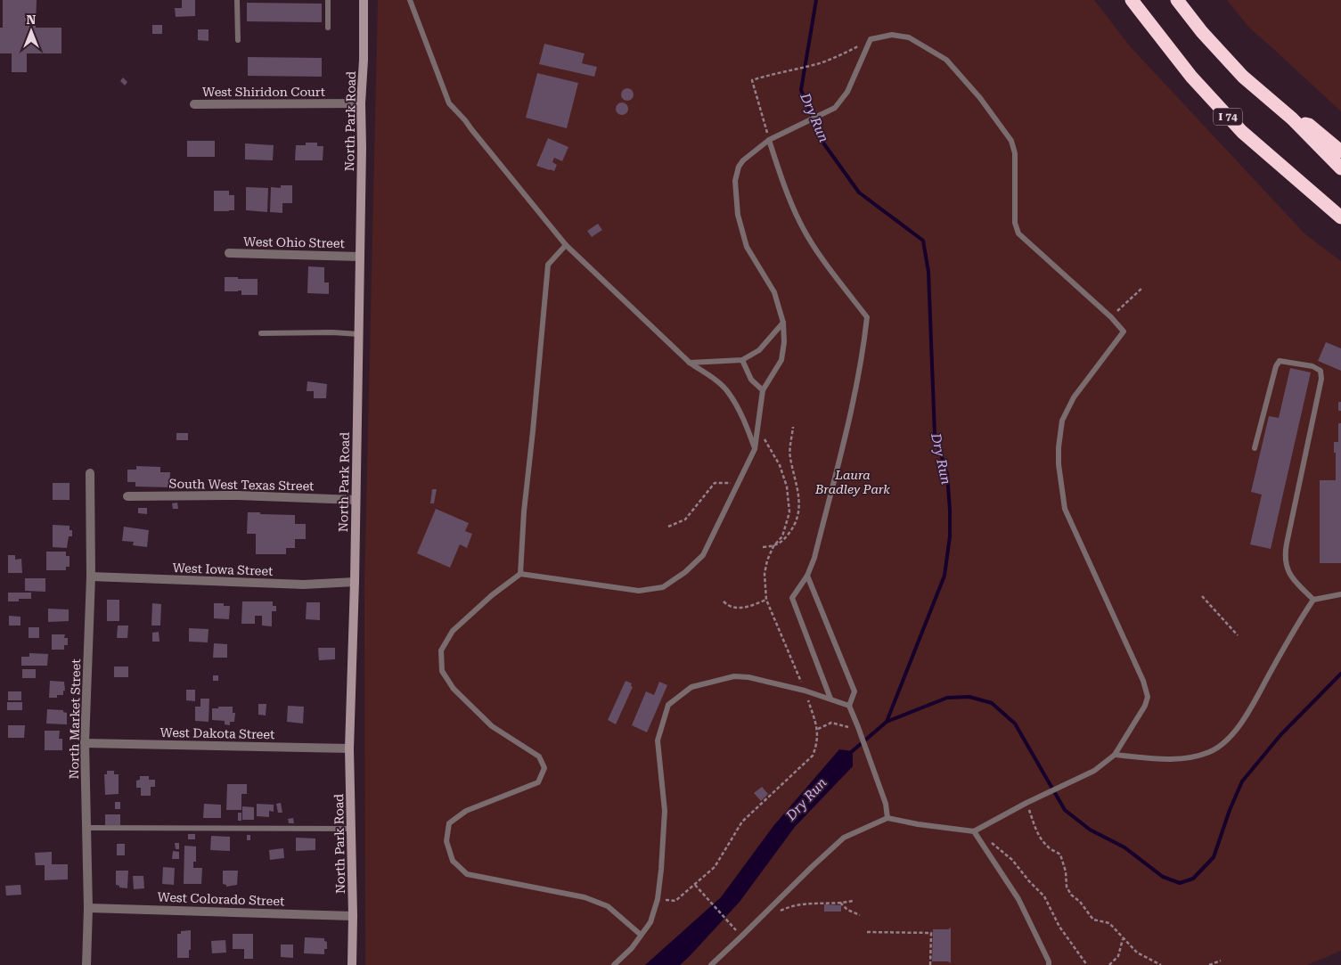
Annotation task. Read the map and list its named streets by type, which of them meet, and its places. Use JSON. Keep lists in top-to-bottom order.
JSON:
{
  "streets": {
    "highway": ["I 74"],
    "street": [
      "West Shiridon Court",
      "North Park Road",
      "West Ohio Street",
      "South West Texas Street",
      "West Iowa Street",
      "North Market Street",
      "West Dakota Street",
      "West Colorado Street"
    ]
  },
  "crossings": [
    ["West Shiridon Court", "North Park Road"],
    ["North Park Road", "West Ohio Street"],
    ["North Park Road", "South West Texas Street"],
    ["North Park Road", "West Iowa Street"],
    ["North Park Road", "West Dakota Street"],
    ["North Park Road", "West Colorado Street"],
    ["West Iowa Street", "North Market Street"],
    ["North Market Street", "West Dakota Street"],
    ["North Market Street", "West Colorado Street"]
  ],
  "water": ["Dry Run"],
  "parks": ["Laura Bradley Park"],
  "north": "top"
}
